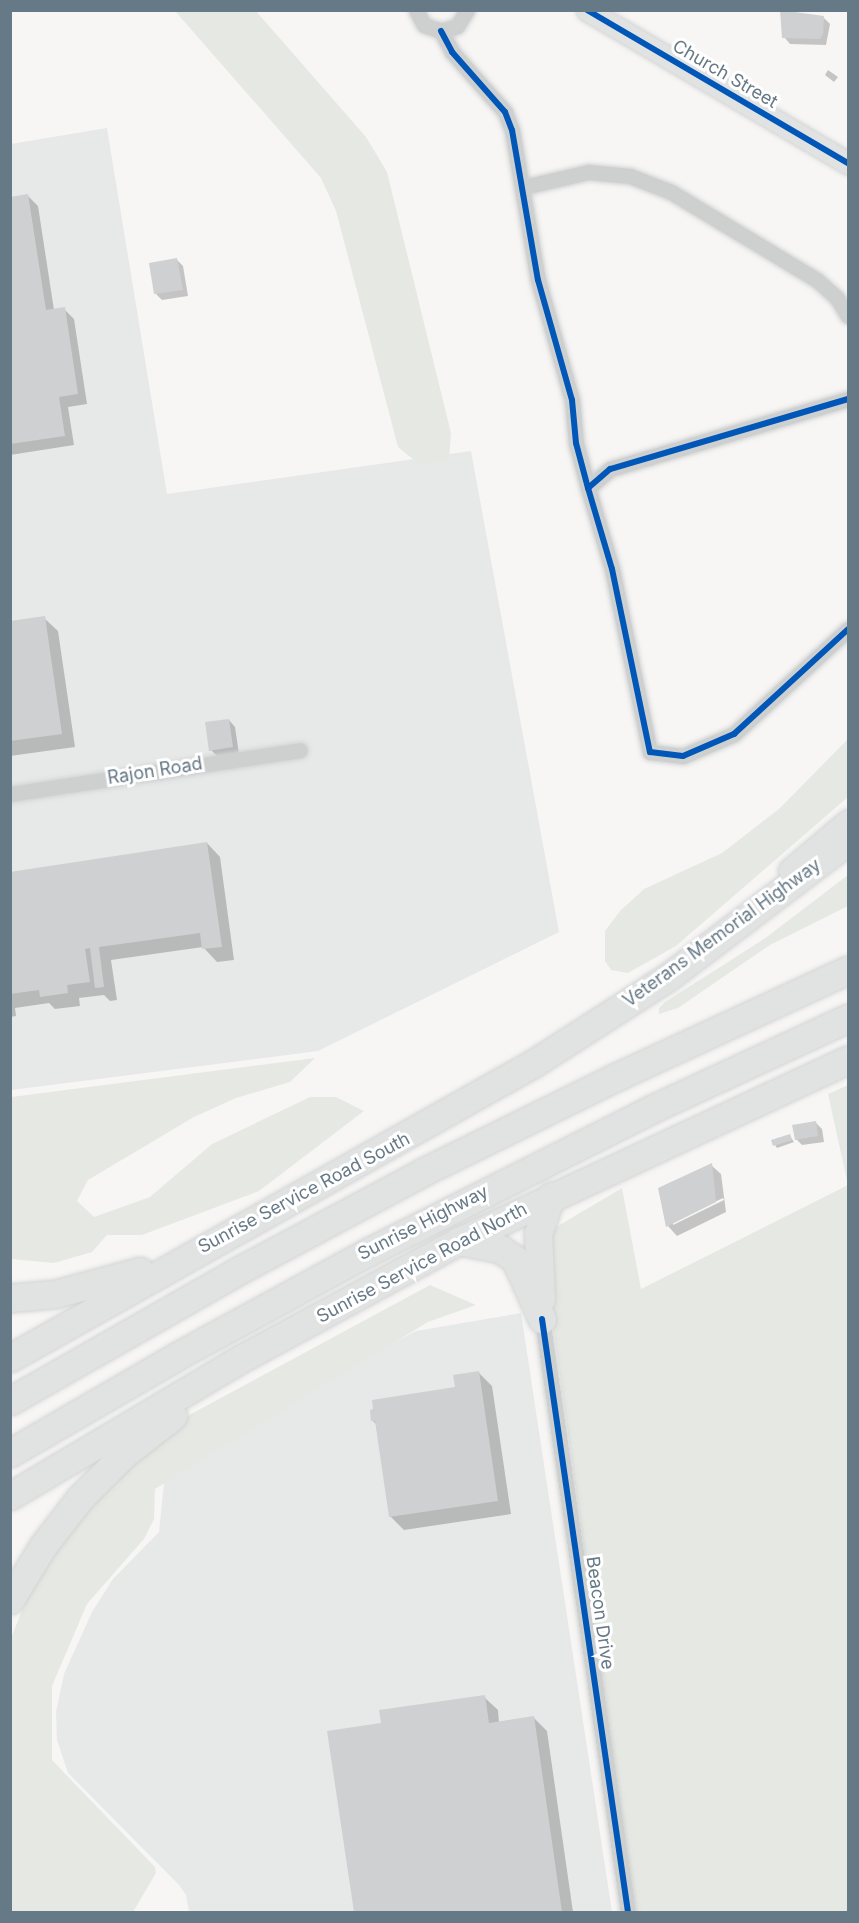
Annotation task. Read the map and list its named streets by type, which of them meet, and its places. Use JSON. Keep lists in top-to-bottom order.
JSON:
{
  "streets": {
    "highway": [
      "Veterans Memorial Highway",
      "Sunrise Service Road South",
      "Sunrise Highway",
      "Sunrise Service Road North"
    ],
    "main road": ["Church Street"],
    "street": ["Rajon Road", "Beacon Drive"]
  },
  "crossings": [
    ["Veterans Memorial Highway", "Sunrise Service Road South"]
  ]
}
